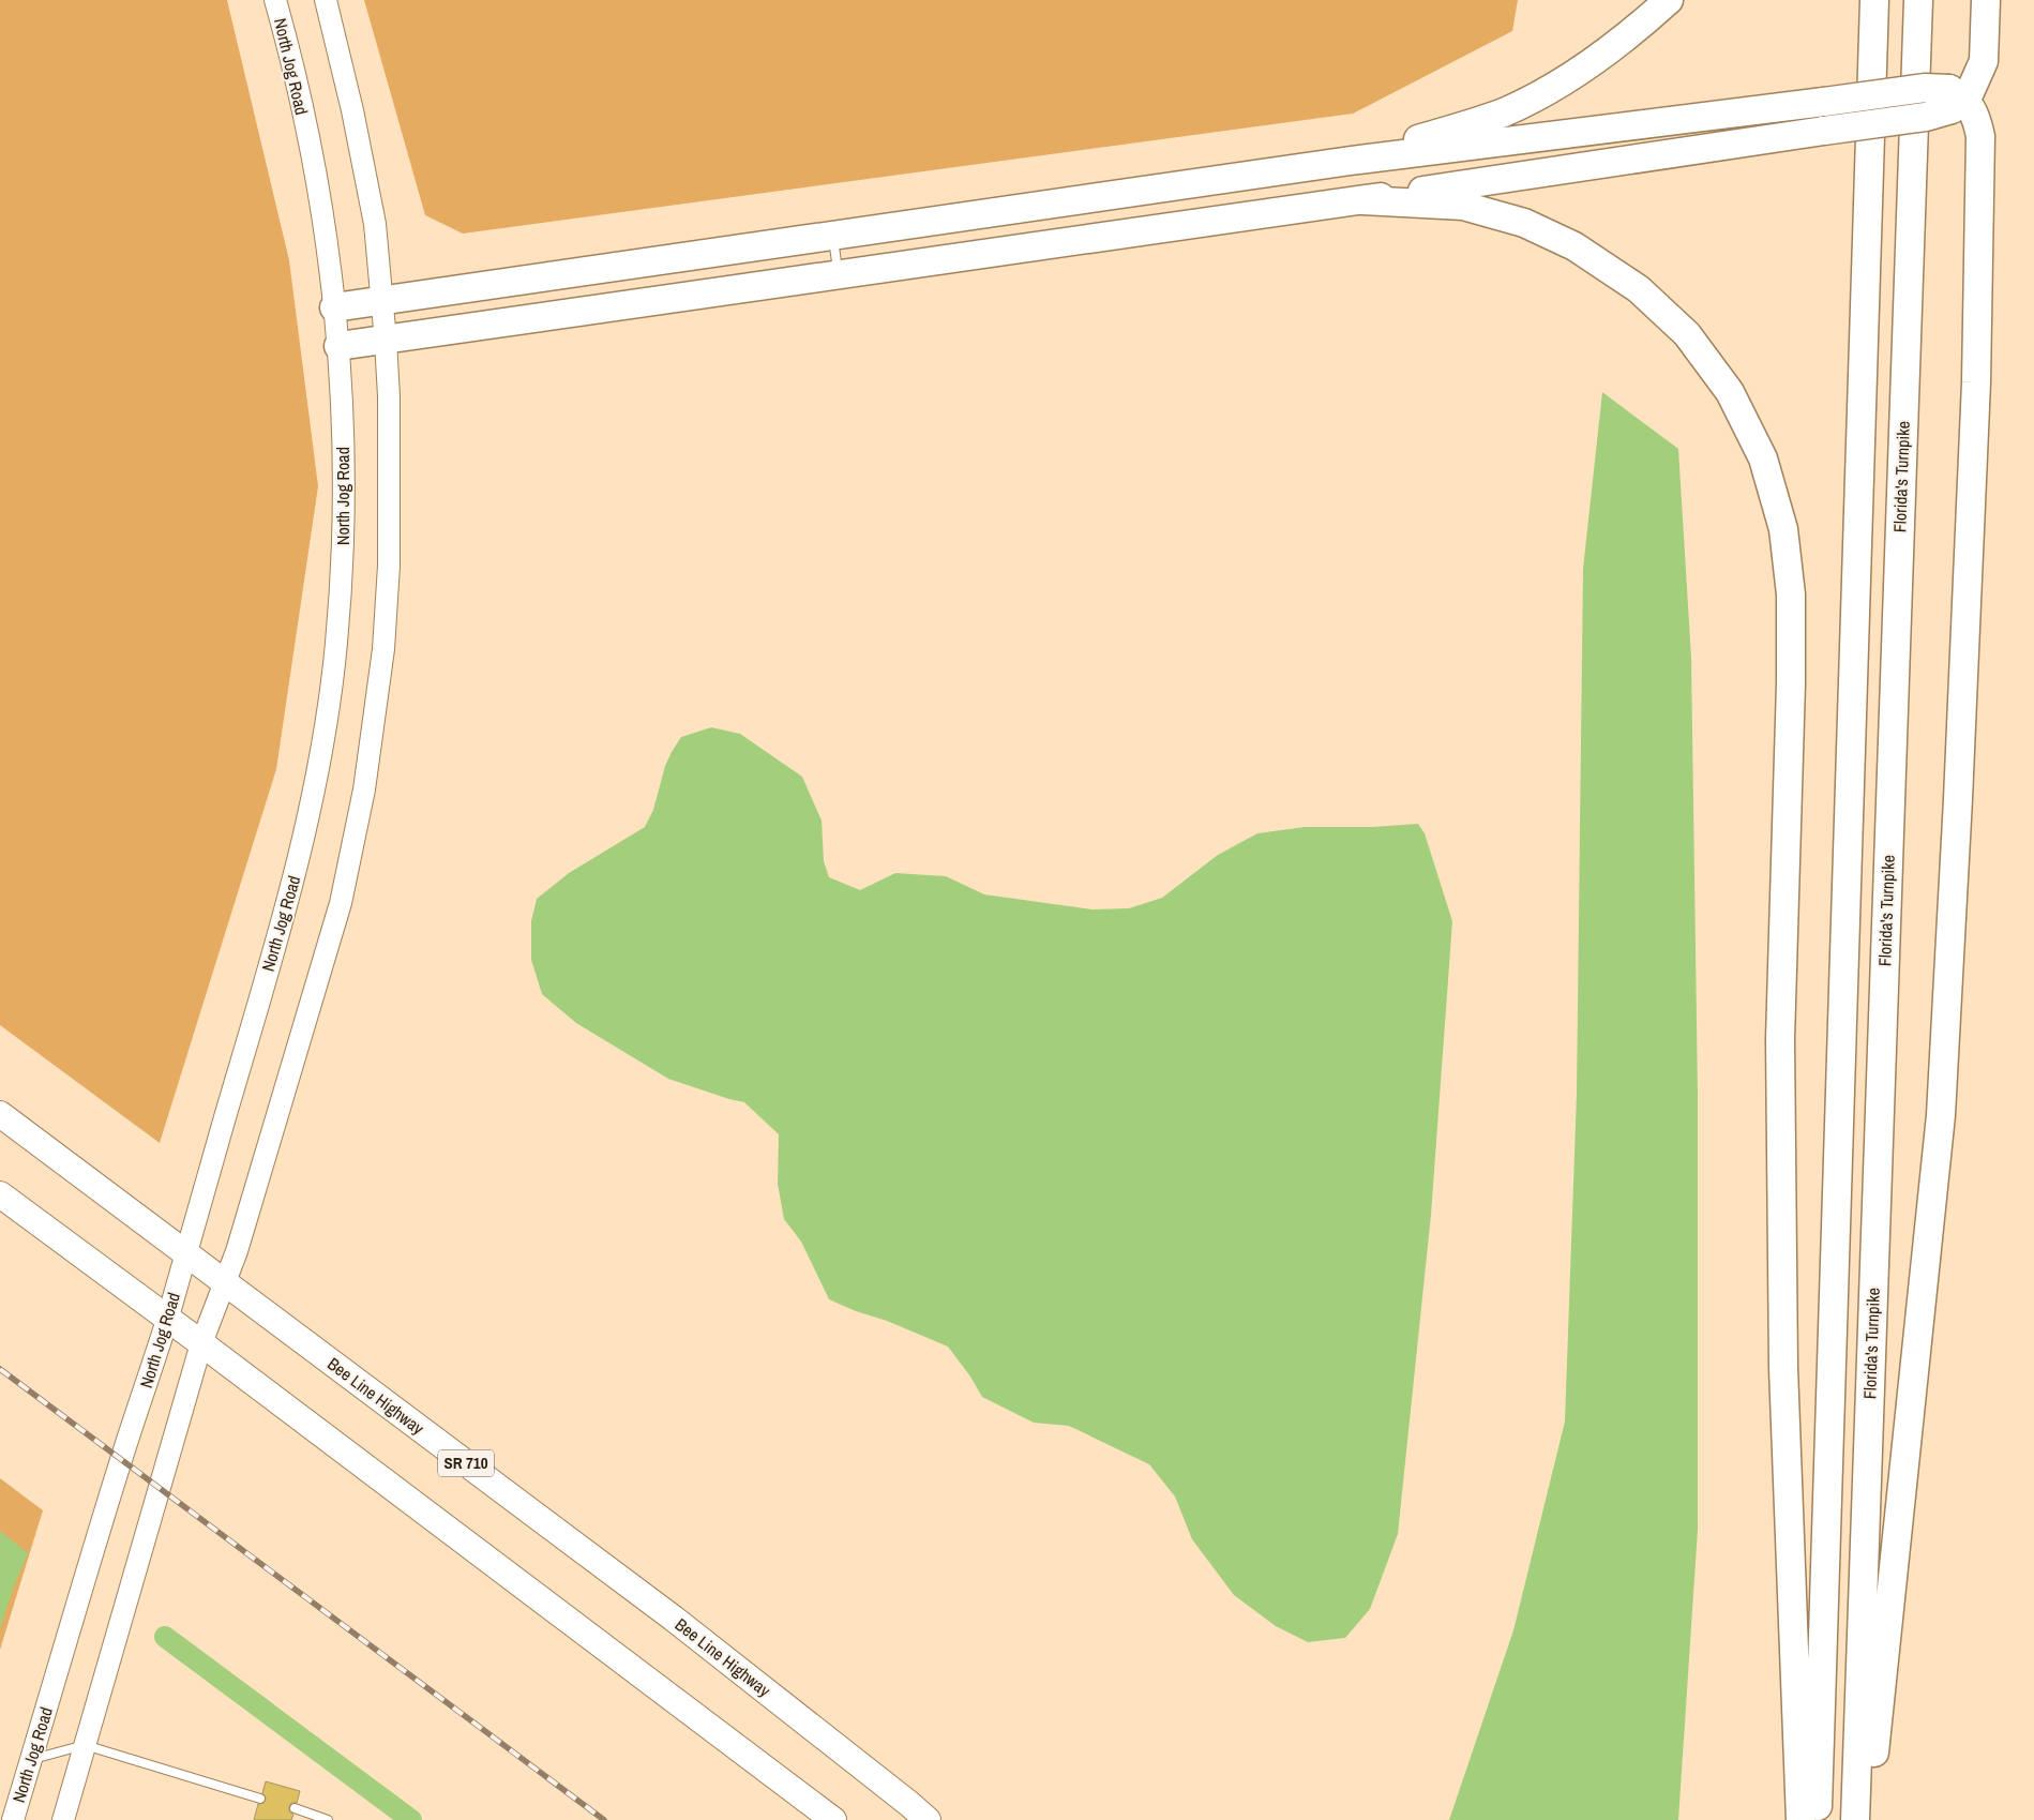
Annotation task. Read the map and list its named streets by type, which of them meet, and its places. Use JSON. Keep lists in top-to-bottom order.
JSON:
{
  "streets": {
    "highway": ["Florida's Turnpike", "Bee Line Highway", "SR 710"],
    "main road": ["North Jog Road"]
  },
  "crossings": [
    ["North Jog Road", "Bee Line Highway"]
  ]
}
